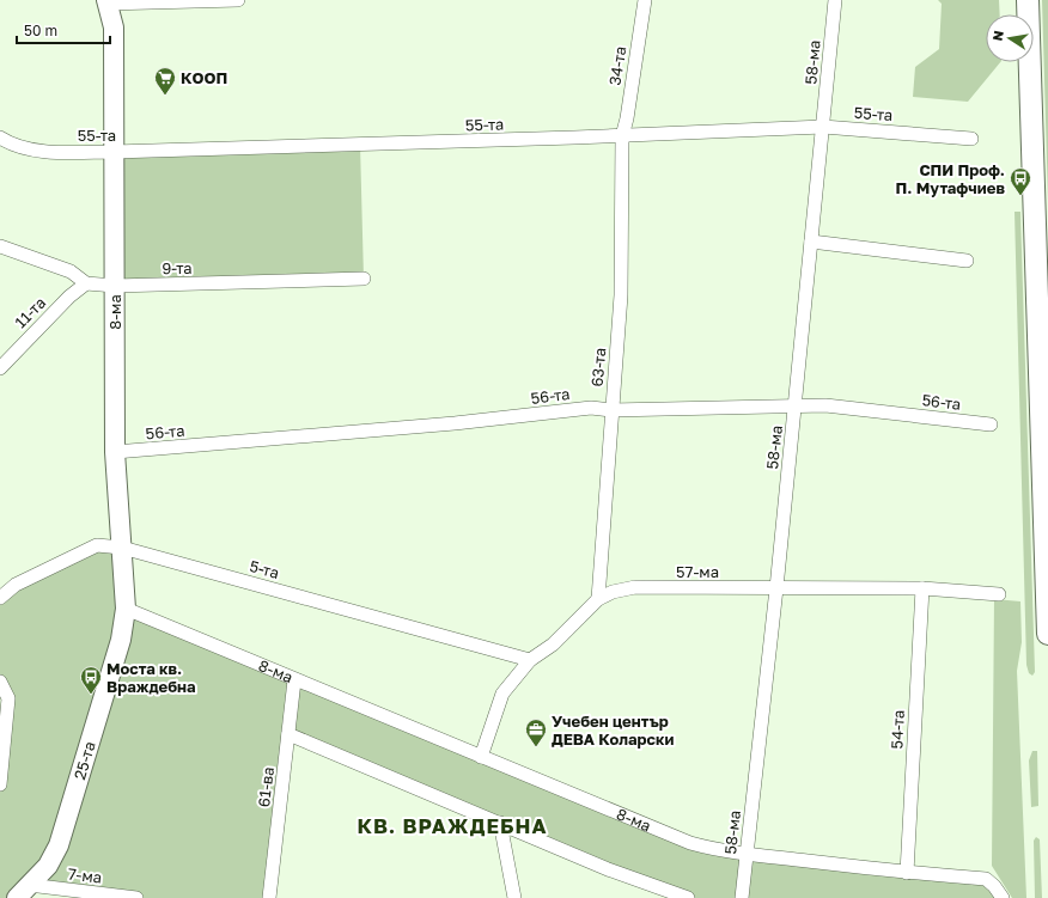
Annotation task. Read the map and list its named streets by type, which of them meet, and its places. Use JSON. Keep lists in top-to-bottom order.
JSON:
{
  "streets": {
    "street": [
      "58-ма",
      "34-та",
      "55-та",
      "9-та",
      "11-та",
      "8-ма",
      "63-та",
      "56-та",
      "5-та",
      "57-ма",
      "54-та",
      "25-та",
      "61-ва",
      "7-ма"
    ]
  },
  "crossings": [
    ["58-ма", "55-та"],
    ["58-ма", "8-ма"],
    ["58-ма", "56-та"],
    ["58-ма", "57-ма"],
    ["34-та", "55-та"],
    ["34-та", "63-та"],
    ["55-та", "8-ма"],
    ["55-та", "63-та"],
    ["9-та", "11-та"],
    ["9-та", "8-ма"],
    ["8-ма", "56-та"],
    ["8-ма", "5-та"],
    ["8-ма", "57-ма"],
    ["8-ма", "54-та"],
    ["8-ма", "25-та"],
    ["8-ма", "61-ва"],
    ["63-та", "56-та"],
    ["63-та", "57-ма"],
    ["5-та", "57-ма"],
    ["57-ма", "54-та"],
    ["25-та", "7-ма"]
  ],
  "districts": ["КВ. ВРАЖДЕБНА"],
  "places": {
    "supermarket": ["КООП"],
    "bus stop": ["СПИ Проф. П. Мутафчиев", "Моста кв. Враждебна"],
    "office": ["Учебен център ДЕВА Коларски"]
  },
  "scale_bar": "50 m",
  "north": "left"
}
